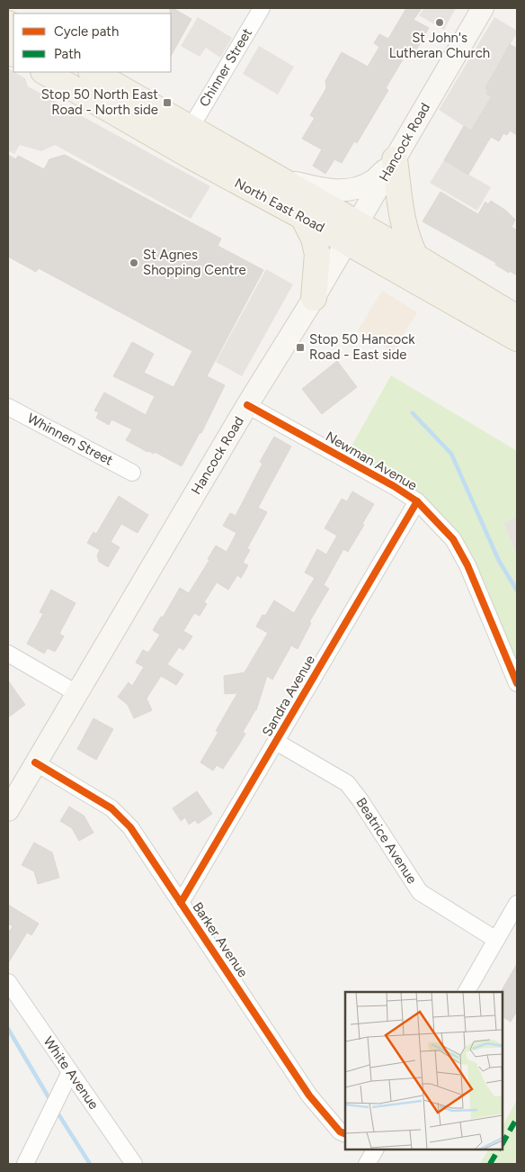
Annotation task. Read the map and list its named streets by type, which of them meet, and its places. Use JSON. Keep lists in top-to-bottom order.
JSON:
{
  "streets": {
    "main road": ["Hancock Road", "North East Road"],
    "street": [
      "Chinner Street",
      "Whinnen Street",
      "Newman Avenue",
      "Sandra Avenue",
      "Beatrice Avenue",
      "Barker Avenue",
      "White Avenue"
    ]
  },
  "crossings": [
    ["Chinner Street", "North East Road"],
    ["Hancock Road", "North East Road"],
    ["Hancock Road", "Newman Avenue"],
    ["Hancock Road", "Barker Avenue"],
    ["Newman Avenue", "Sandra Avenue"],
    ["Sandra Avenue", "Beatrice Avenue"],
    ["Sandra Avenue", "Barker Avenue"]
  ],
  "places": {
    "other": ["St John's Lutheran Church", "St Agnes Shopping Centre"],
    "transit": ["Stop 50 North East Road - North side", "Stop 50 Hancock Road - East side"]
  },
  "legend": ["Cycle path", "Path"]
}
